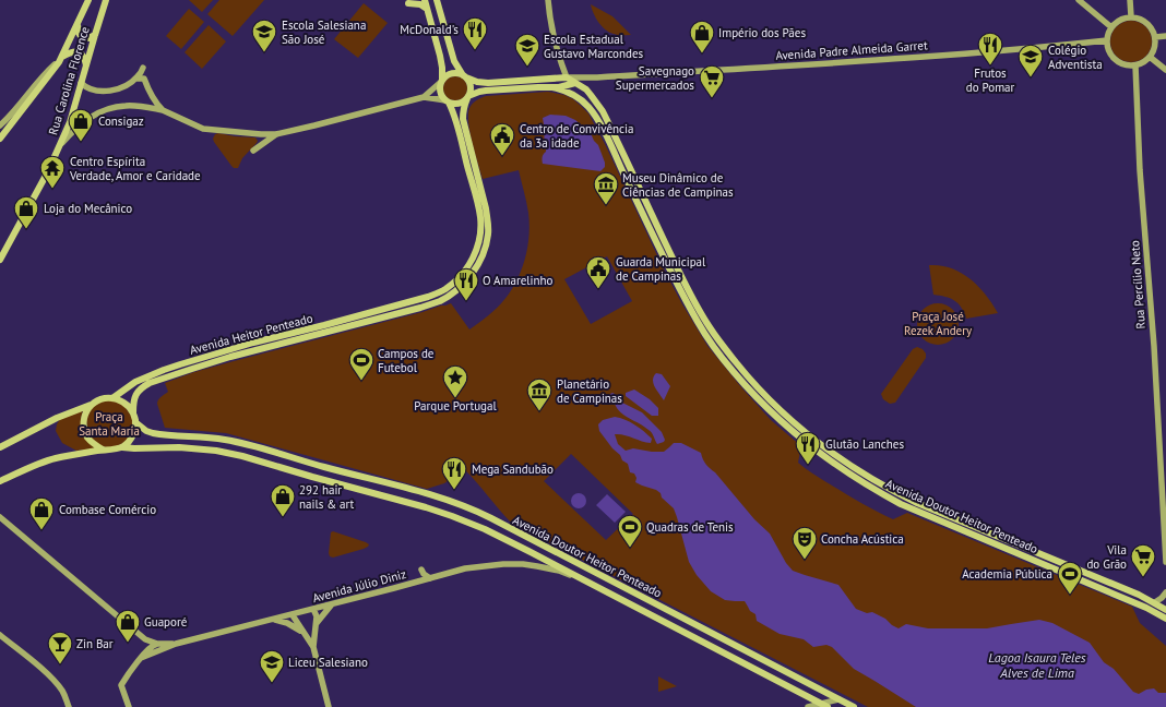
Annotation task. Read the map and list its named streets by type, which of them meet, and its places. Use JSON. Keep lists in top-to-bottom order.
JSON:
{
  "streets": {
    "main road": [
      "Avenida Padre Almeida Garret",
      "Rua Carolina Florence",
      "Rua Percílio Neto",
      "Avenida Heitor Penteado",
      "Avenida Doutor Heitor Penteado",
      "Avenida Júlio Diniz"
    ]
  },
  "crossings": [
    ["Avenida Padre Almeida Garret", "Rua Percílio Neto"],
    ["Avenida Heitor Penteado", "Avenida Doutor Heitor Penteado"],
    ["Avenida Doutor Heitor Penteado", "Avenida Júlio Diniz"]
  ],
  "water": ["Lagoa Isaura Teles Alves de Lima"],
  "parks": ["Praça José Rezek Andery", "Praça Santa Maria"],
  "places": {
    "restaurant": [
      "McDonald's",
      "Frutos do Pomar",
      "O Amarelinho",
      "Glutão Lanches",
      "Mega Sandubão"
    ],
    "school or university": [
      "Escola Salesiana São José",
      "Escola Estadual Gustavo Marcondes",
      "Colégio Adventista",
      "Liceu Salesiano"
    ],
    "shop": [
      "Império dos Pães",
      "Consigaz",
      "Loja do Mecânico",
      "292 hair nails & art",
      "Combase Comércio",
      "Guaporé"
    ],
    "supermarket": ["Savegnago Supermercados", "Vila do Grão"],
    "public building": ["Centro de Convivência da 3a idade", "Guarda Municipal de Campinas"],
    "temple": ["Centro Espírita Verdade, Amor e Caridade"],
    "museum": ["Museu Dinâmico de Ciências de Campinas", "Planetário de Campinas"],
    "sports": ["Campos de Futebol", "Quadras de Tenis", "Academia Pública"],
    "place": ["Parque Portugal"],
    "theatre": ["Concha Acústica"],
    "bar": ["Zin Bar"]
  }
}
